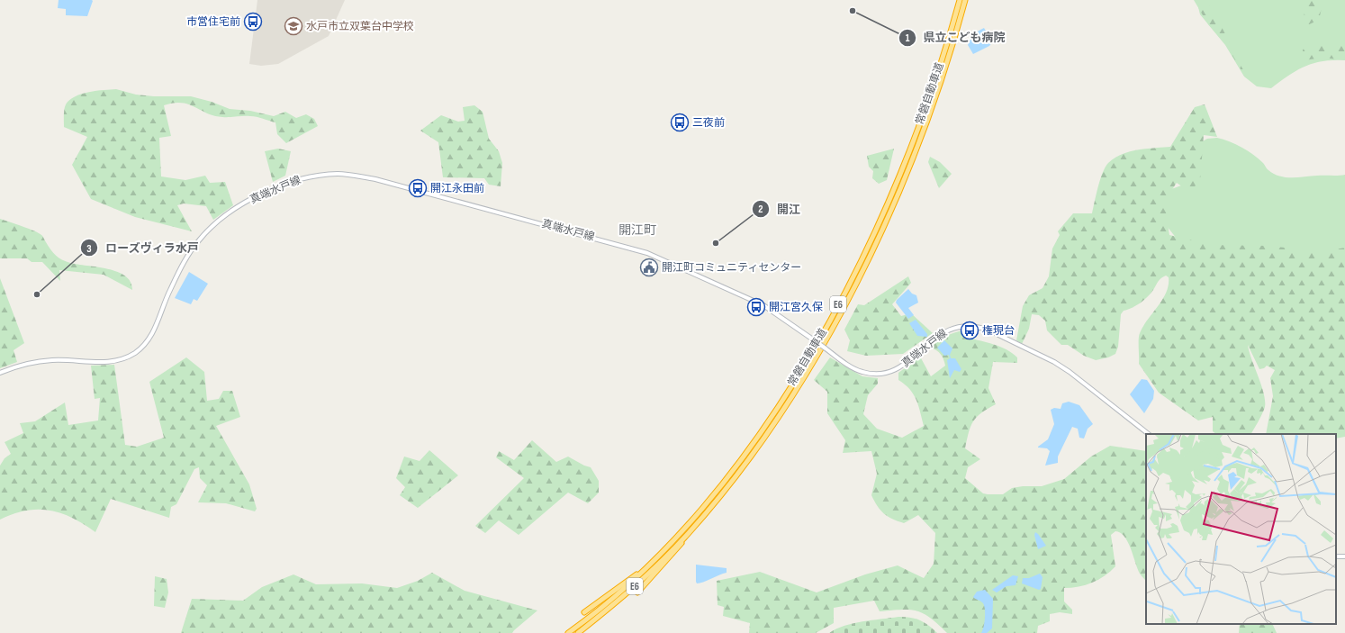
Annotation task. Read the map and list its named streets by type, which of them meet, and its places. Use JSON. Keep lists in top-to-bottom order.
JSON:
{
  "streets": {
    "highway": ["常磐自動車道", "E6"],
    "main road": ["真端水戸線"]
  },
  "districts": ["開江町"],
  "places": {
    "other": ["県立こども病院", "開江", "ローズヴィラ水戸"],
    "bus stop": [
      "市営住宅前",
      "三夜前",
      "開江永田前",
      "開江宮久保",
      "権現台"
    ],
    "school or university": ["水戸市立双葉台中学校"],
    "public building": ["開江町コミュニティセンター"]
  }
}
